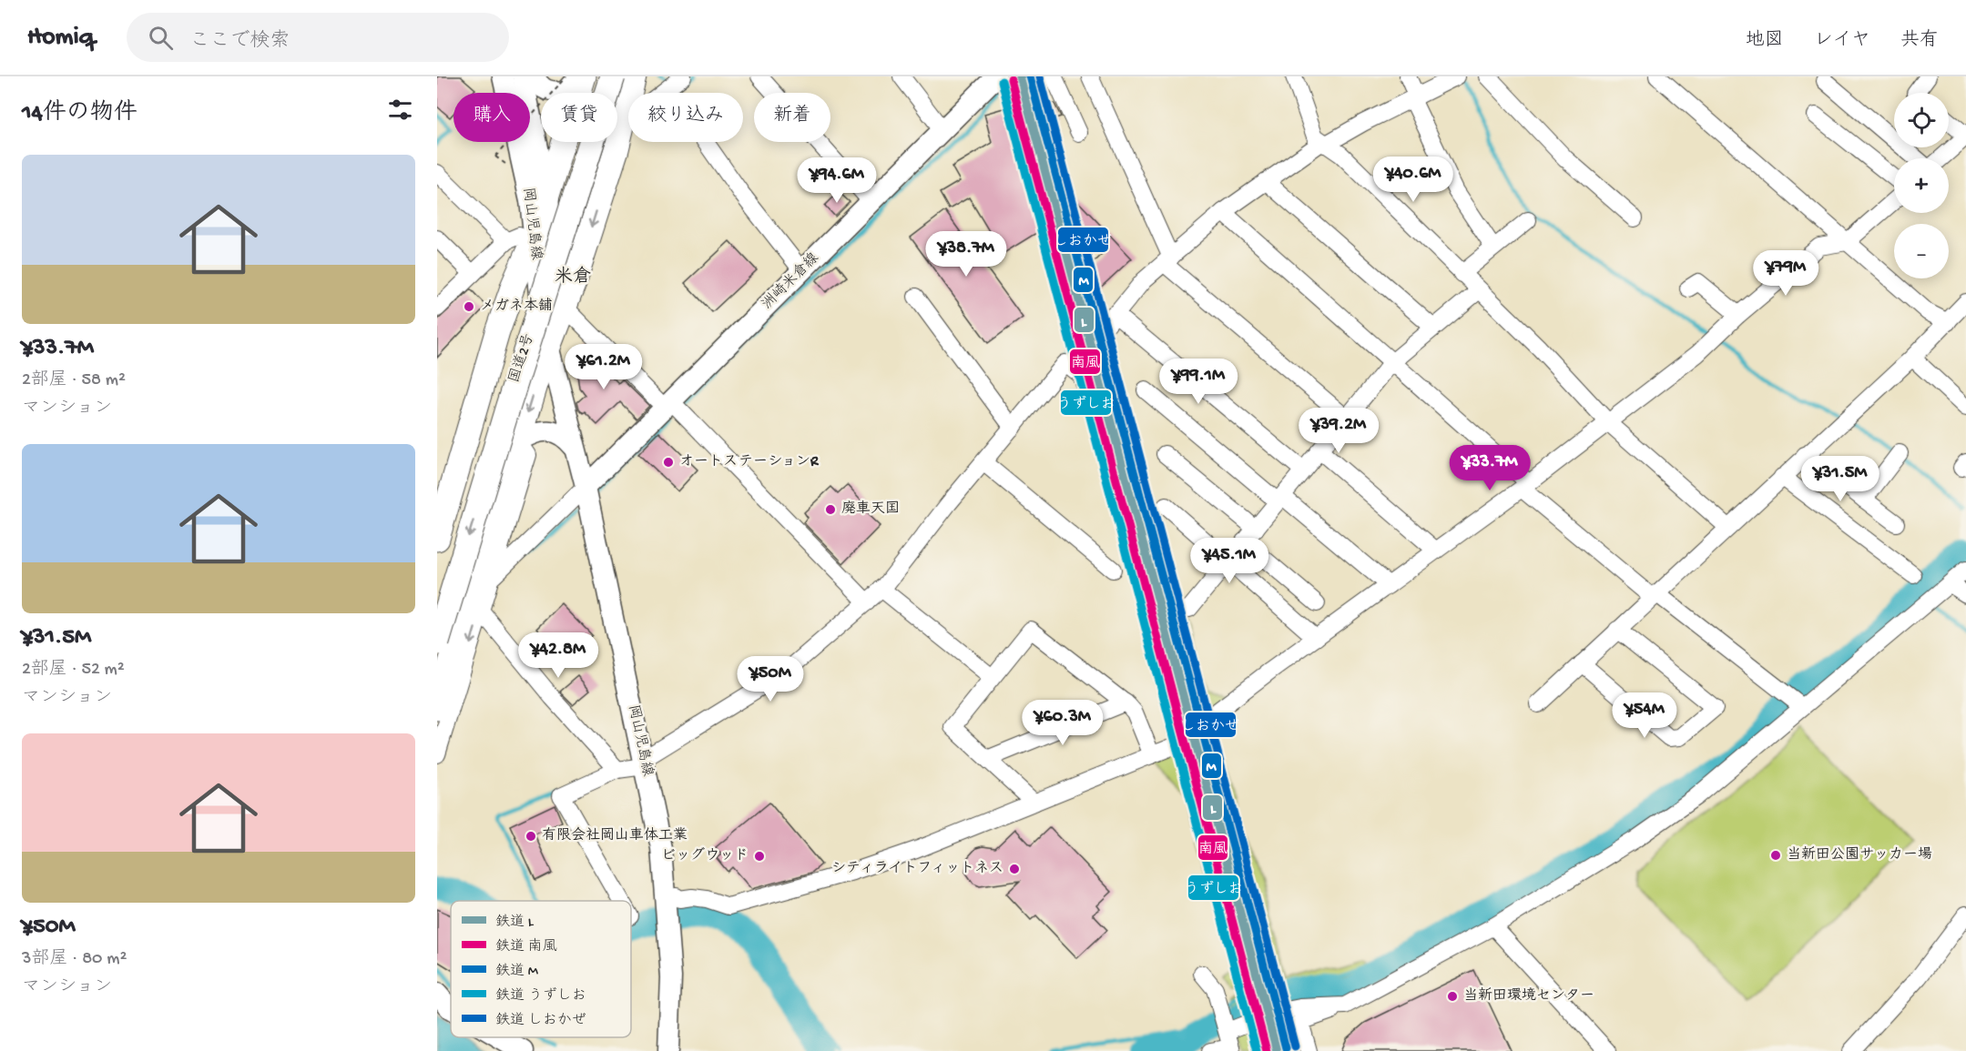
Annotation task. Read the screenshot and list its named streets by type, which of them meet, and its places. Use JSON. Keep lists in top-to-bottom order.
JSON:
{
  "streets": {
    "highway": ["国道2号"],
    "main road": ["岡山児島線", "洲崎米倉線"]
  },
  "crossings": [
    ["岡山児島線", "洲崎米倉線"]
  ],
  "districts": ["米倉"],
  "places": [
    "メガネ本舗",
    "オートステーションR",
    "廃車天国",
    "有限会社岡山車体工業",
    "当新田公園サッカー場",
    "ビッグウッド",
    "シティライトフィットネス",
    "当新田環境センター"
  ],
  "lines": [
    "rail line L",
    "rail line M",
    "rail line しおかぜ",
    "rail line 南風",
    "rail line うずしお"
  ],
  "legend": [
    "鉄道 L",
    "鉄道 南風",
    "鉄道 M",
    "鉄道 うずしお",
    "鉄道 しおかぜ"
  ],
  "page": {
    "header": "Homiq",
    "search": "ここで検索",
    "nav": ["地図", "レイヤ", "共有"],
    "heading": "14件の物件",
    "map_buttons": ["+", "−"],
    "chip": [
      "購入",
      "賃貸",
      "絞り込み",
      "新着"
    ],
    "list": [
      {
        "name": "¥33.7M",
        "note": "2部屋 · 58 m² · マンション"
      },
      {
        "name": "¥31.5M",
        "note": "2部屋 · 52 m² · マンション"
      },
      {
        "name": "¥50M",
        "note": "3部屋 · 80 m² · マンション"
      }
    ],
    "price": [
      "¥40.6M",
      "¥94.6M",
      "¥38.7M",
      "¥79M",
      "¥61.2M",
      "¥99.1M",
      "¥39.2M",
      "¥33.7M",
      "¥31.5M",
      "¥45.1M",
      "¥42.8M",
      "¥50M",
      "¥54M",
      "¥60.3M"
    ]
  }
}
